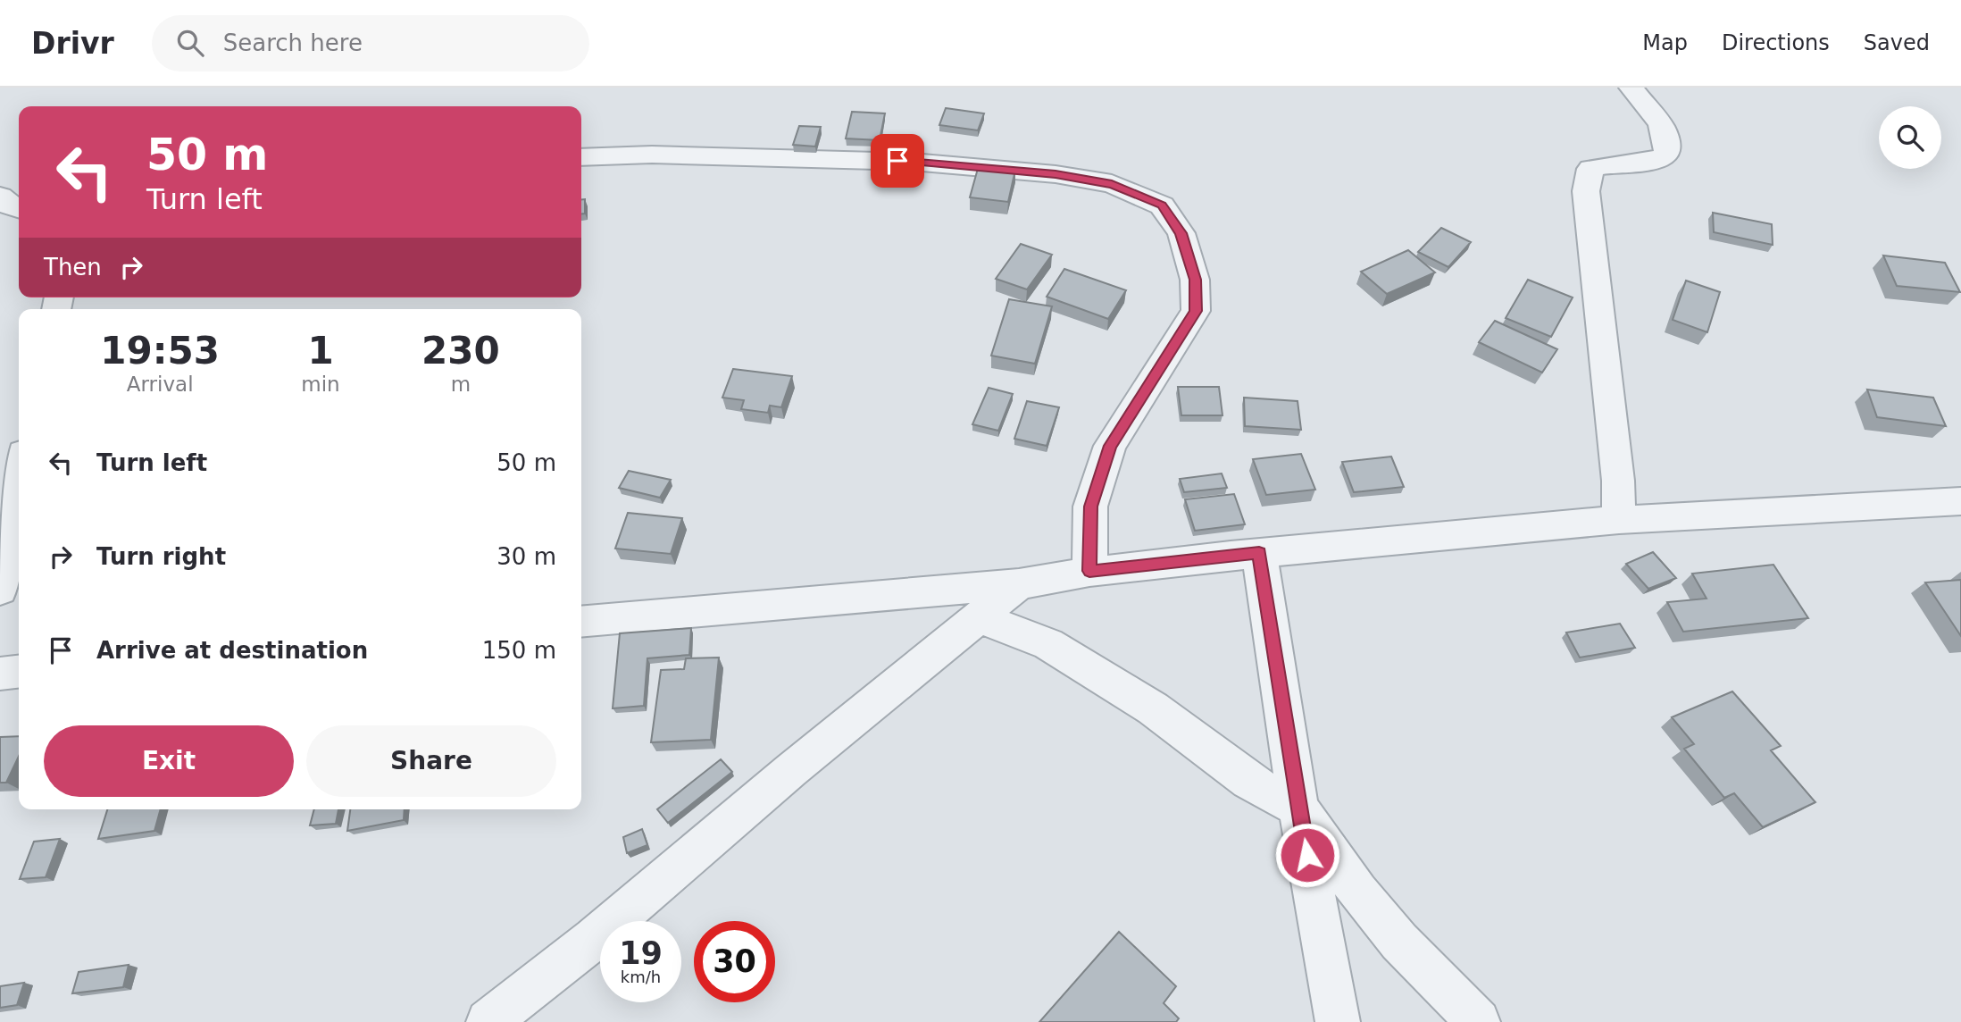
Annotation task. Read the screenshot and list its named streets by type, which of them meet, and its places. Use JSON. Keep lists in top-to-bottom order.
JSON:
{
  "page": {
    "header": "Drivr",
    "search": "Search here",
    "nav": ["Map", "Directions", "Saved"],
    "turn": ["50 m", "Turn left"],
    "then": "Then",
    "eta": [
      "19:53",
      "Arrival",
      "1",
      "min",
      "230",
      "m"
    ],
    "list": [
      {
        "name": "Turn left",
        "value": "50 m"
      },
      {
        "name": "Turn right",
        "value": "30 m"
      },
      {
        "name": "Arrive at destination",
        "value": "150 m"
      }
    ],
    "buttons": ["Exit", "Share"],
    "speed": "19 km/h",
    "limit": "30"
  }
}
